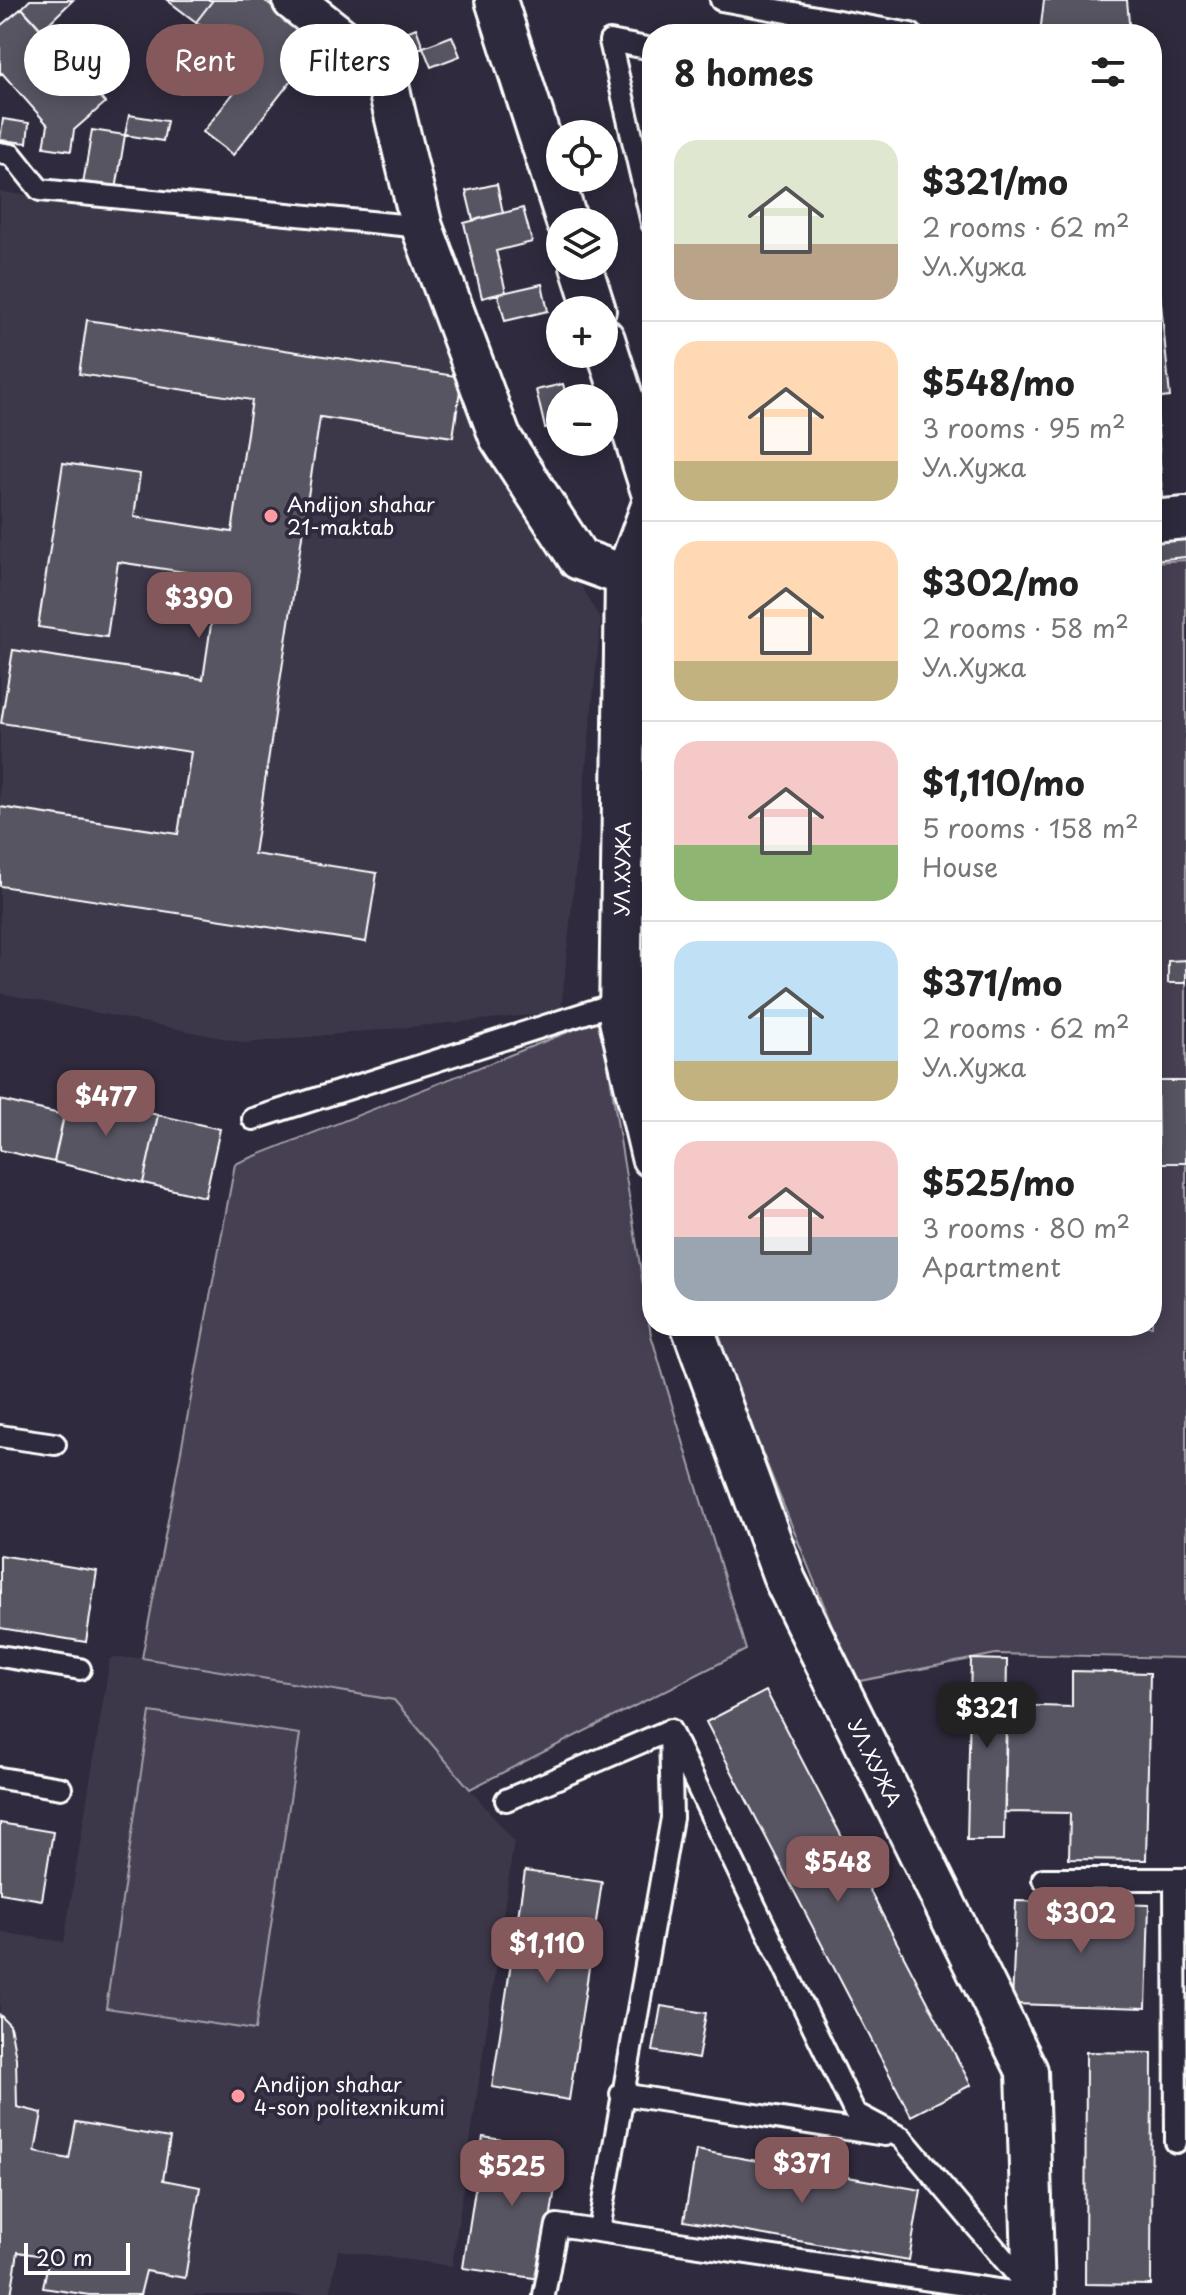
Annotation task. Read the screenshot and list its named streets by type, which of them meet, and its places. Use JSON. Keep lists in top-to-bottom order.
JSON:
{
  "streets": {
    "street": ["УЛ.ХУЖА"]
  },
  "places": ["Andijon shahar 21-maktab", "Andijon shahar 4-son politexnikumi"],
  "scale_bar": "20 m",
  "page": {
    "chip": ["Buy", "Rent", "Filters"],
    "heading": "8 homes",
    "map_buttons": ["+", "−"],
    "list": [
      {
        "name": "$321/mo",
        "note": "2 rooms · 62 m² · Ул.Хужа"
      },
      {
        "name": "$548/mo",
        "note": "3 rooms · 95 m² · Ул.Хужа"
      },
      {
        "name": "$302/mo",
        "note": "2 rooms · 58 m² · Ул.Хужа"
      },
      {
        "name": "$1,110/mo",
        "note": "5 rooms · 158 m² · House"
      },
      {
        "name": "$371/mo",
        "note": "2 rooms · 62 m² · Ул.Хужа"
      },
      {
        "name": "$525/mo",
        "note": "3 rooms · 80 m² · Apartment"
      }
    ],
    "price": [
      "$390",
      "$477",
      "$321",
      "$548",
      "$302",
      "$1,110",
      "$371",
      "$525"
    ],
    "scale": "20 m"
  }
}
